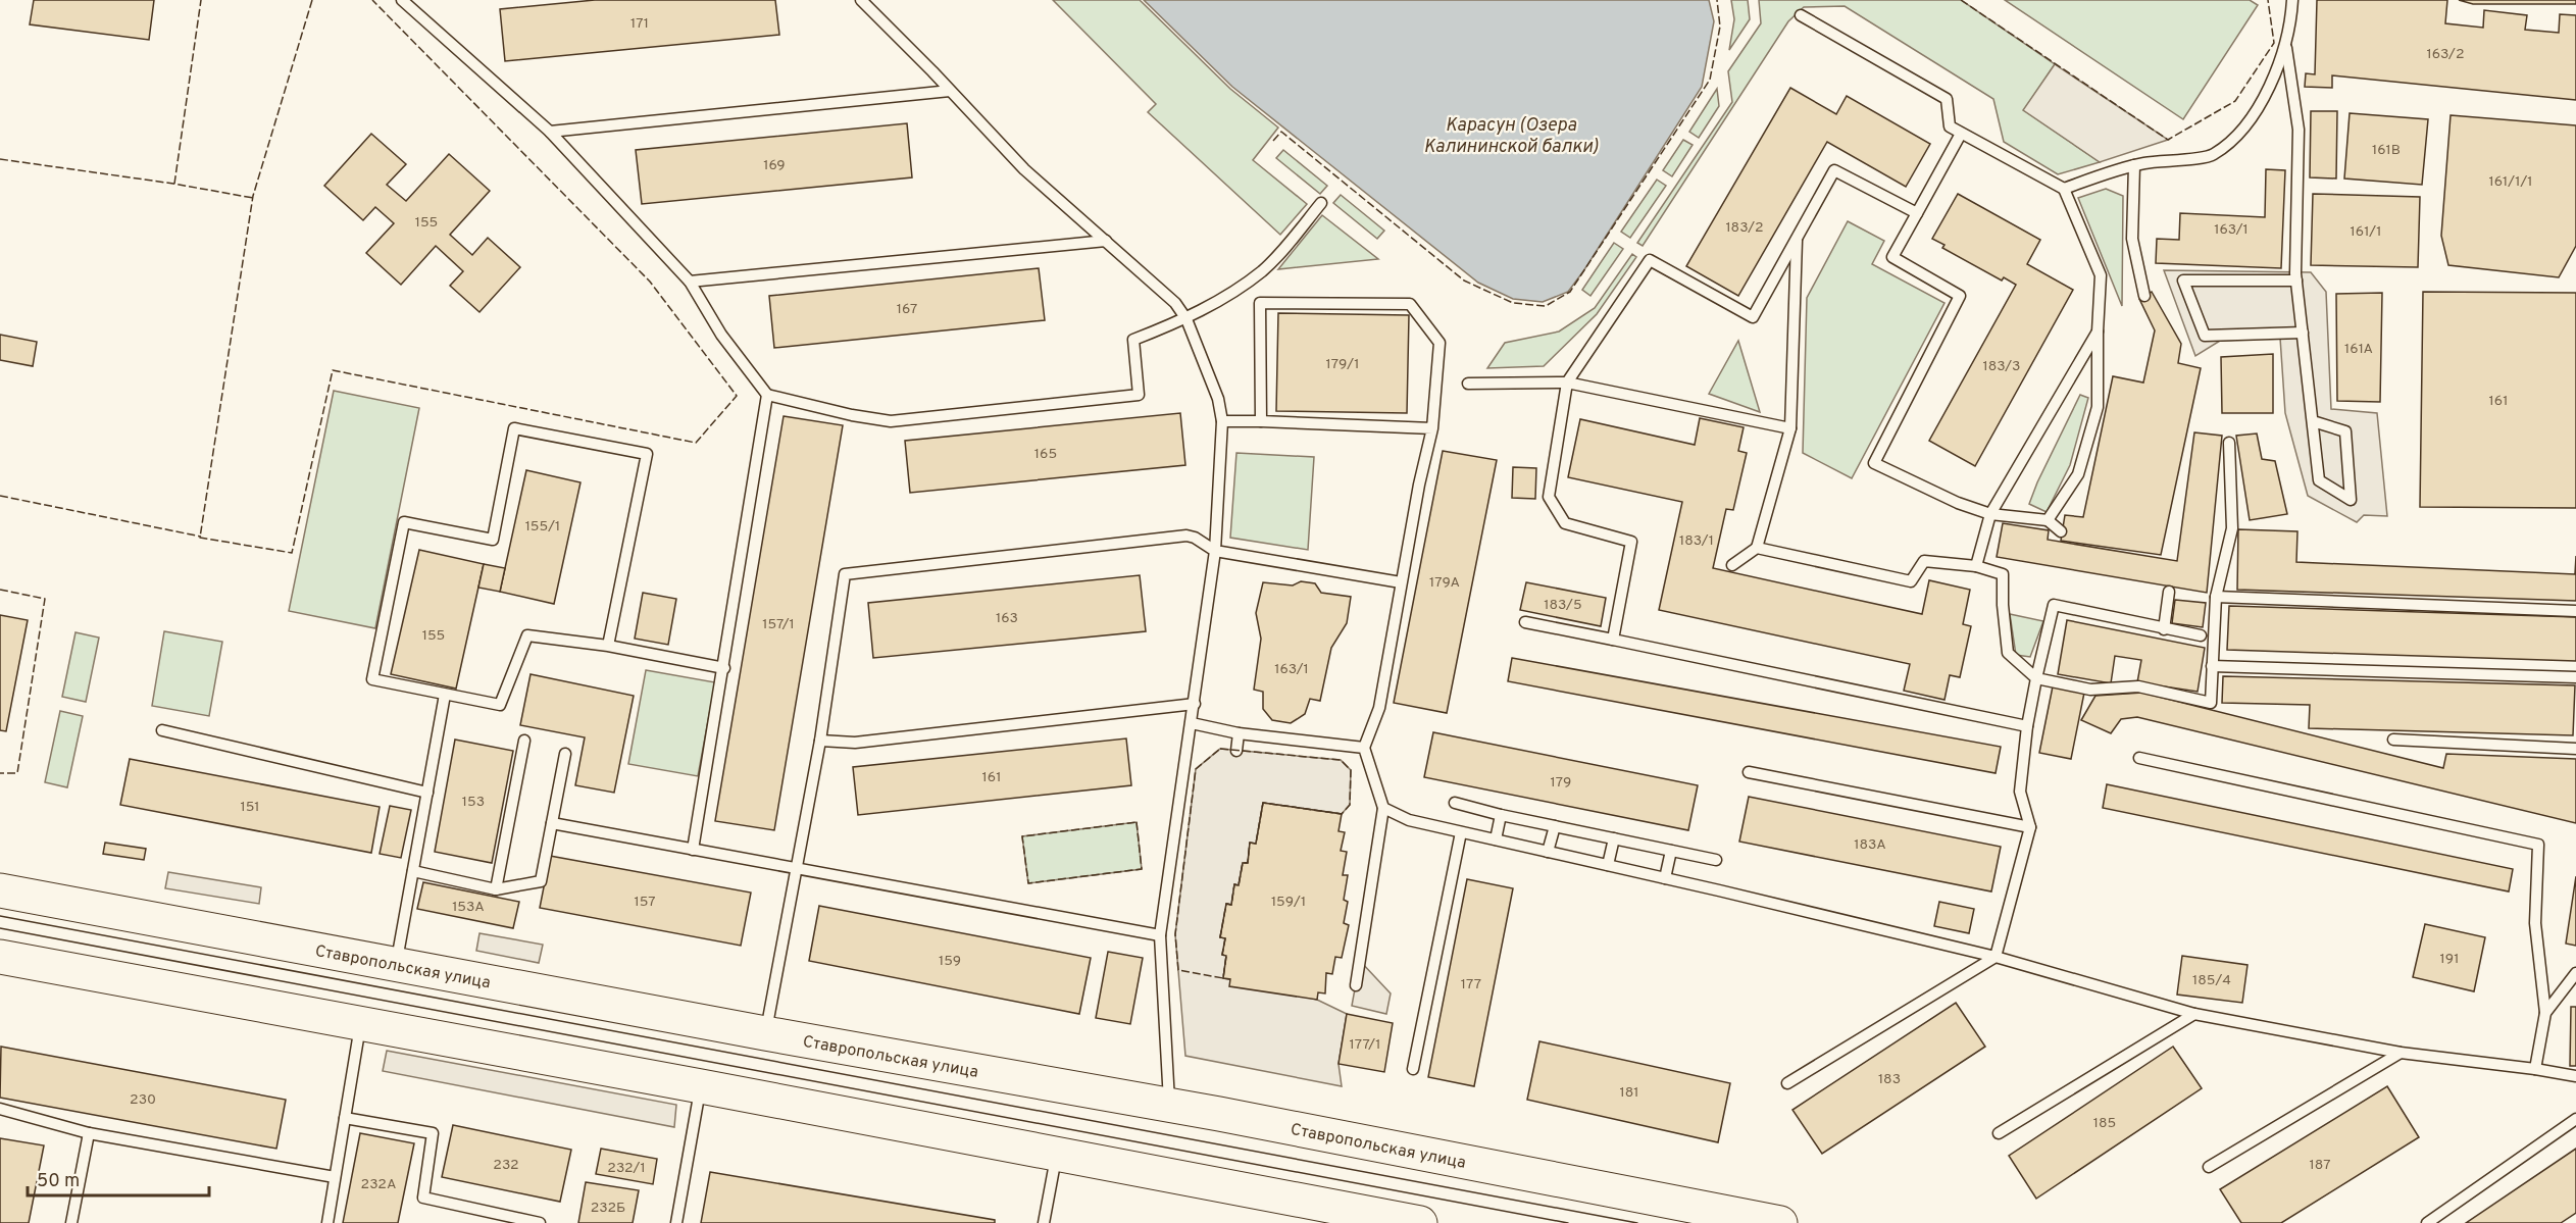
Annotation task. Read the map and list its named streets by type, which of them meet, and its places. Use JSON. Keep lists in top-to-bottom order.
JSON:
{
  "streets": {
    "main road": ["Ставропольская улица"]
  },
  "water": ["Карасун (Озера Калининской балки)"],
  "house_numbers": [
    "171",
    "163/2",
    "161В",
    "169",
    "161/1/1",
    "155",
    "183/2",
    "163/1",
    "161/1",
    "167",
    "161А",
    "179/1",
    "183/3",
    "161",
    "165",
    "155/1",
    "183/1",
    "179А",
    "183/5",
    "163",
    "157/1",
    "155",
    "163/1",
    "161",
    "179",
    "153",
    "151",
    "183А",
    "157",
    "159/1",
    "153А",
    "191",
    "159",
    "185/4",
    "177",
    "177/1",
    "183",
    "181",
    "230",
    "185",
    "232",
    "187",
    "232/1",
    "232А",
    "232Б"
  ],
  "scale_bar": "50 m"
}
